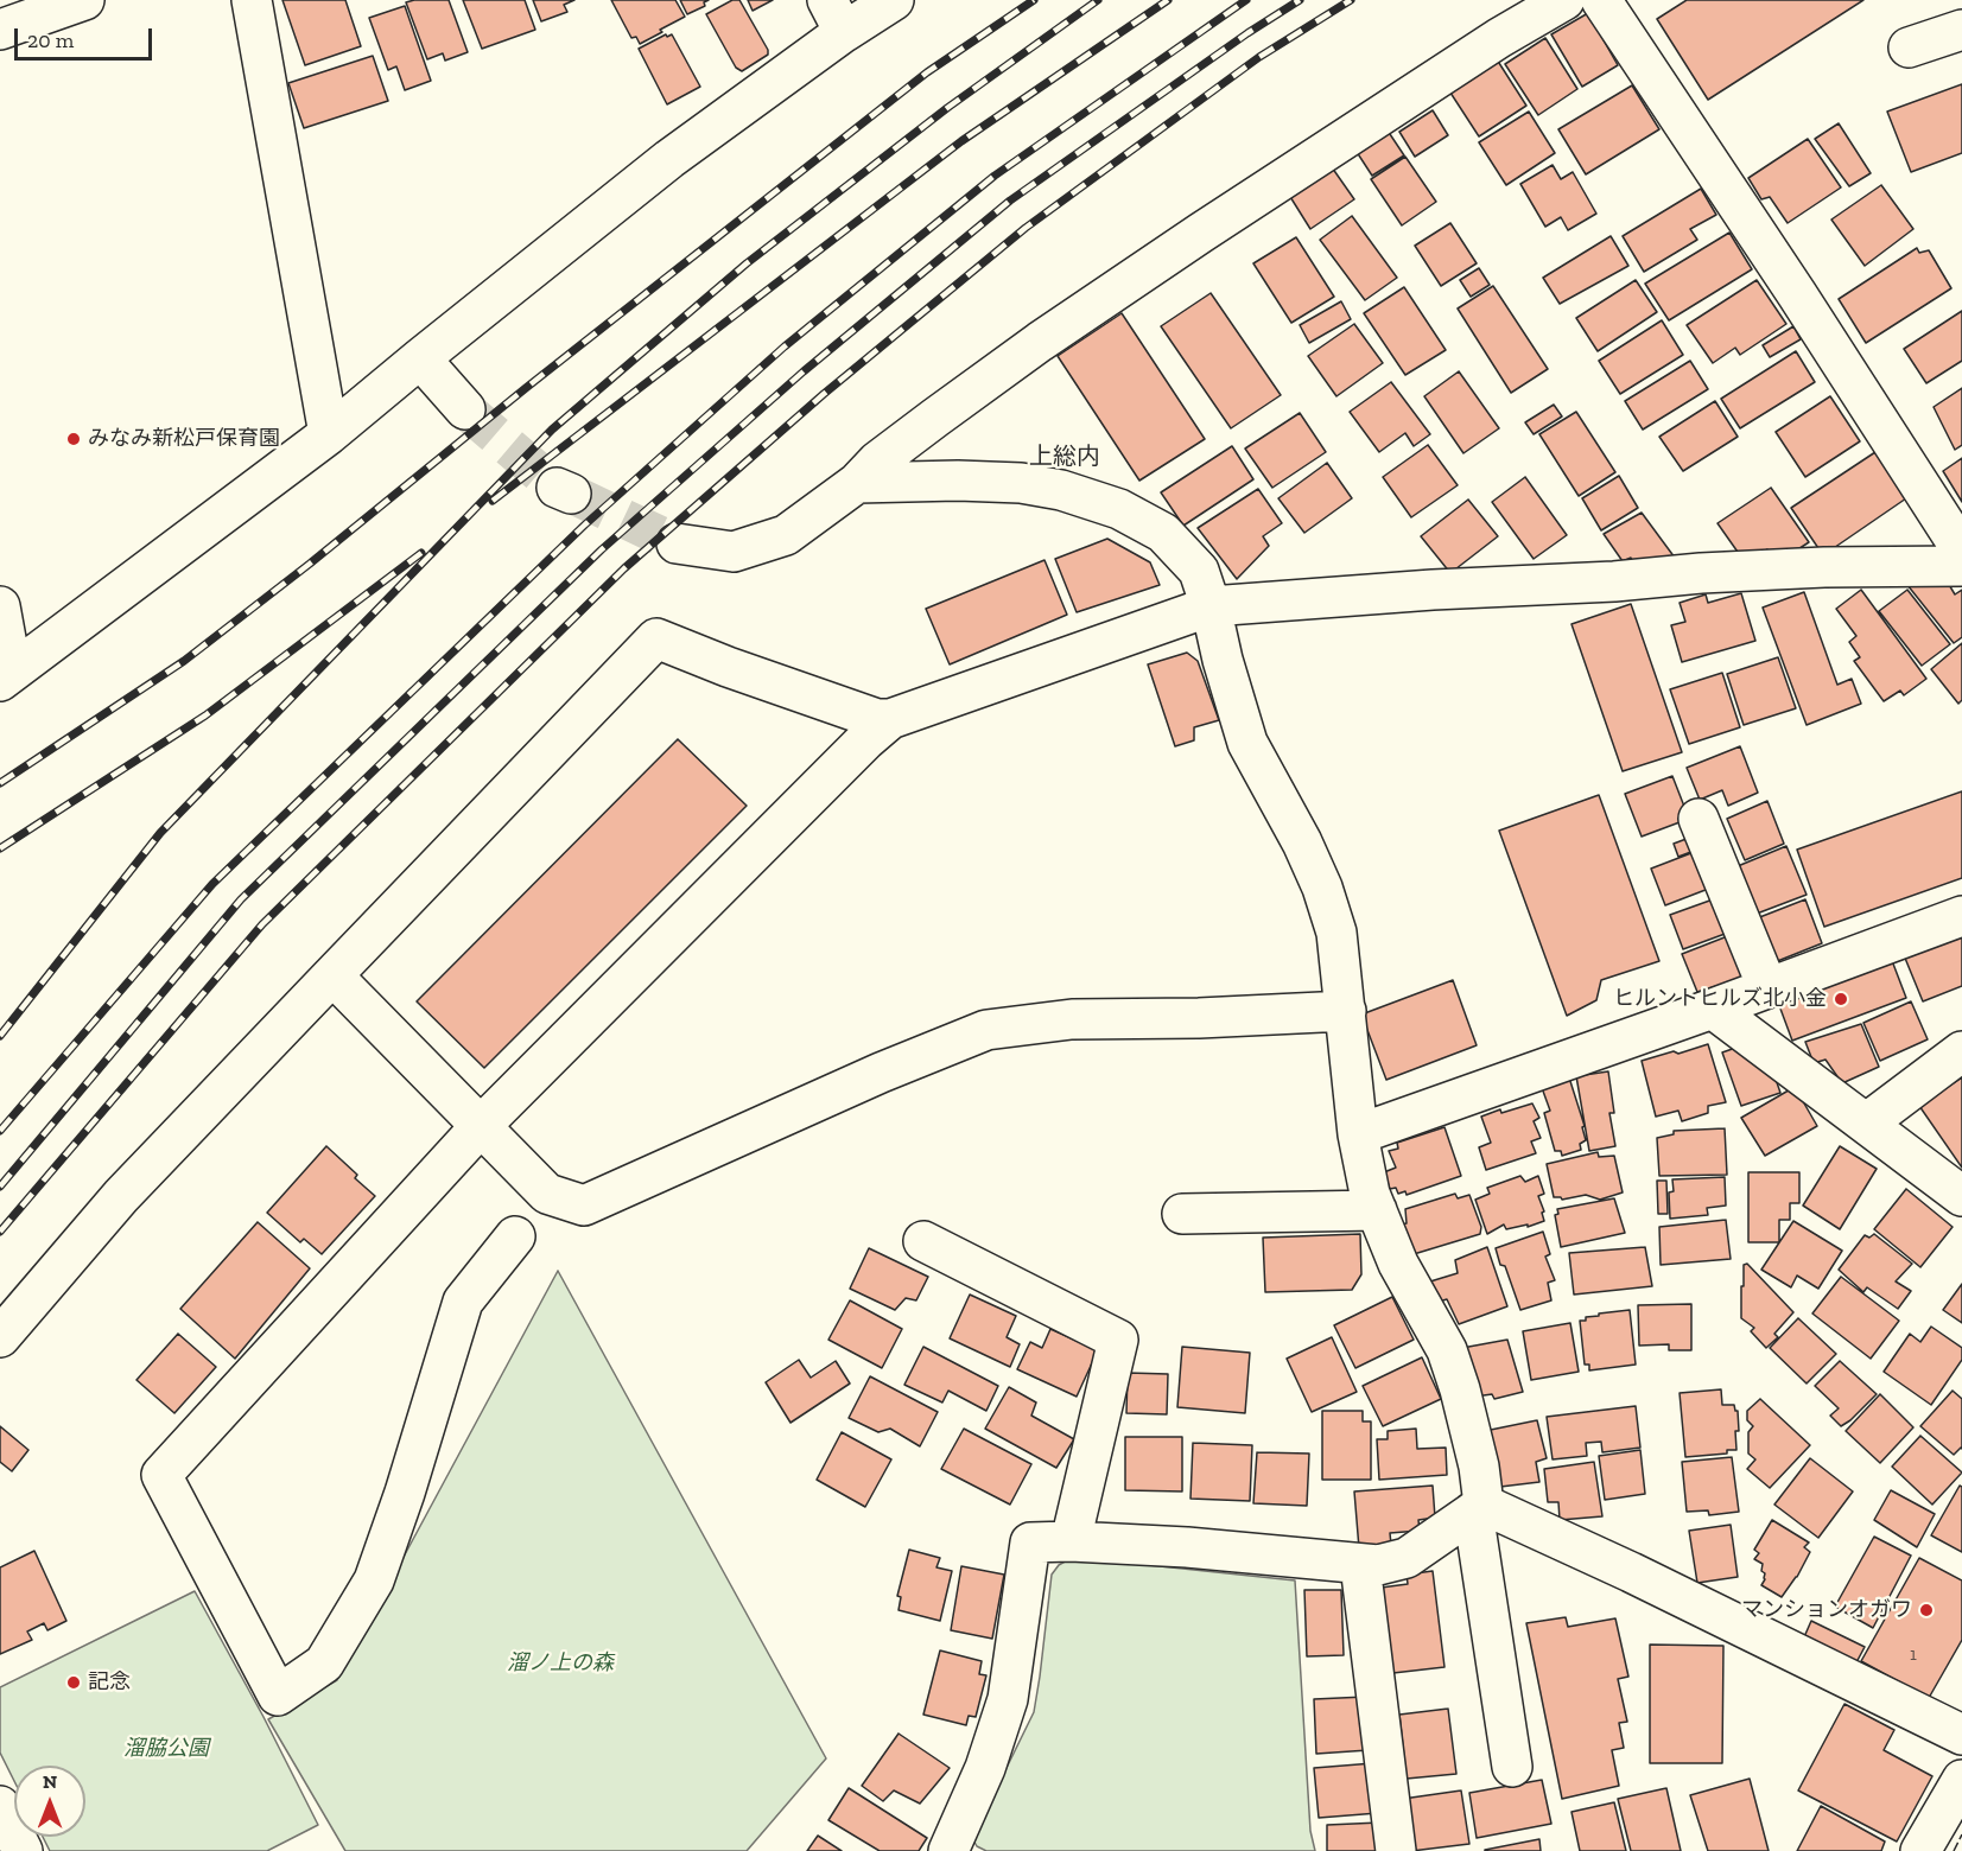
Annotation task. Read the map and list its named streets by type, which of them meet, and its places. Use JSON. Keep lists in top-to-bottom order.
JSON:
{
  "districts": ["上総内"],
  "parks": ["溜ノ上の森", "溜脇公園"],
  "places": [
    "みなみ新松戸保育園",
    "ヒルントヒルズ北小金",
    "マンションオガワ",
    "記念"
  ],
  "house_numbers": ["1"],
  "scale_bar": "20 m",
  "north": "top"
}
